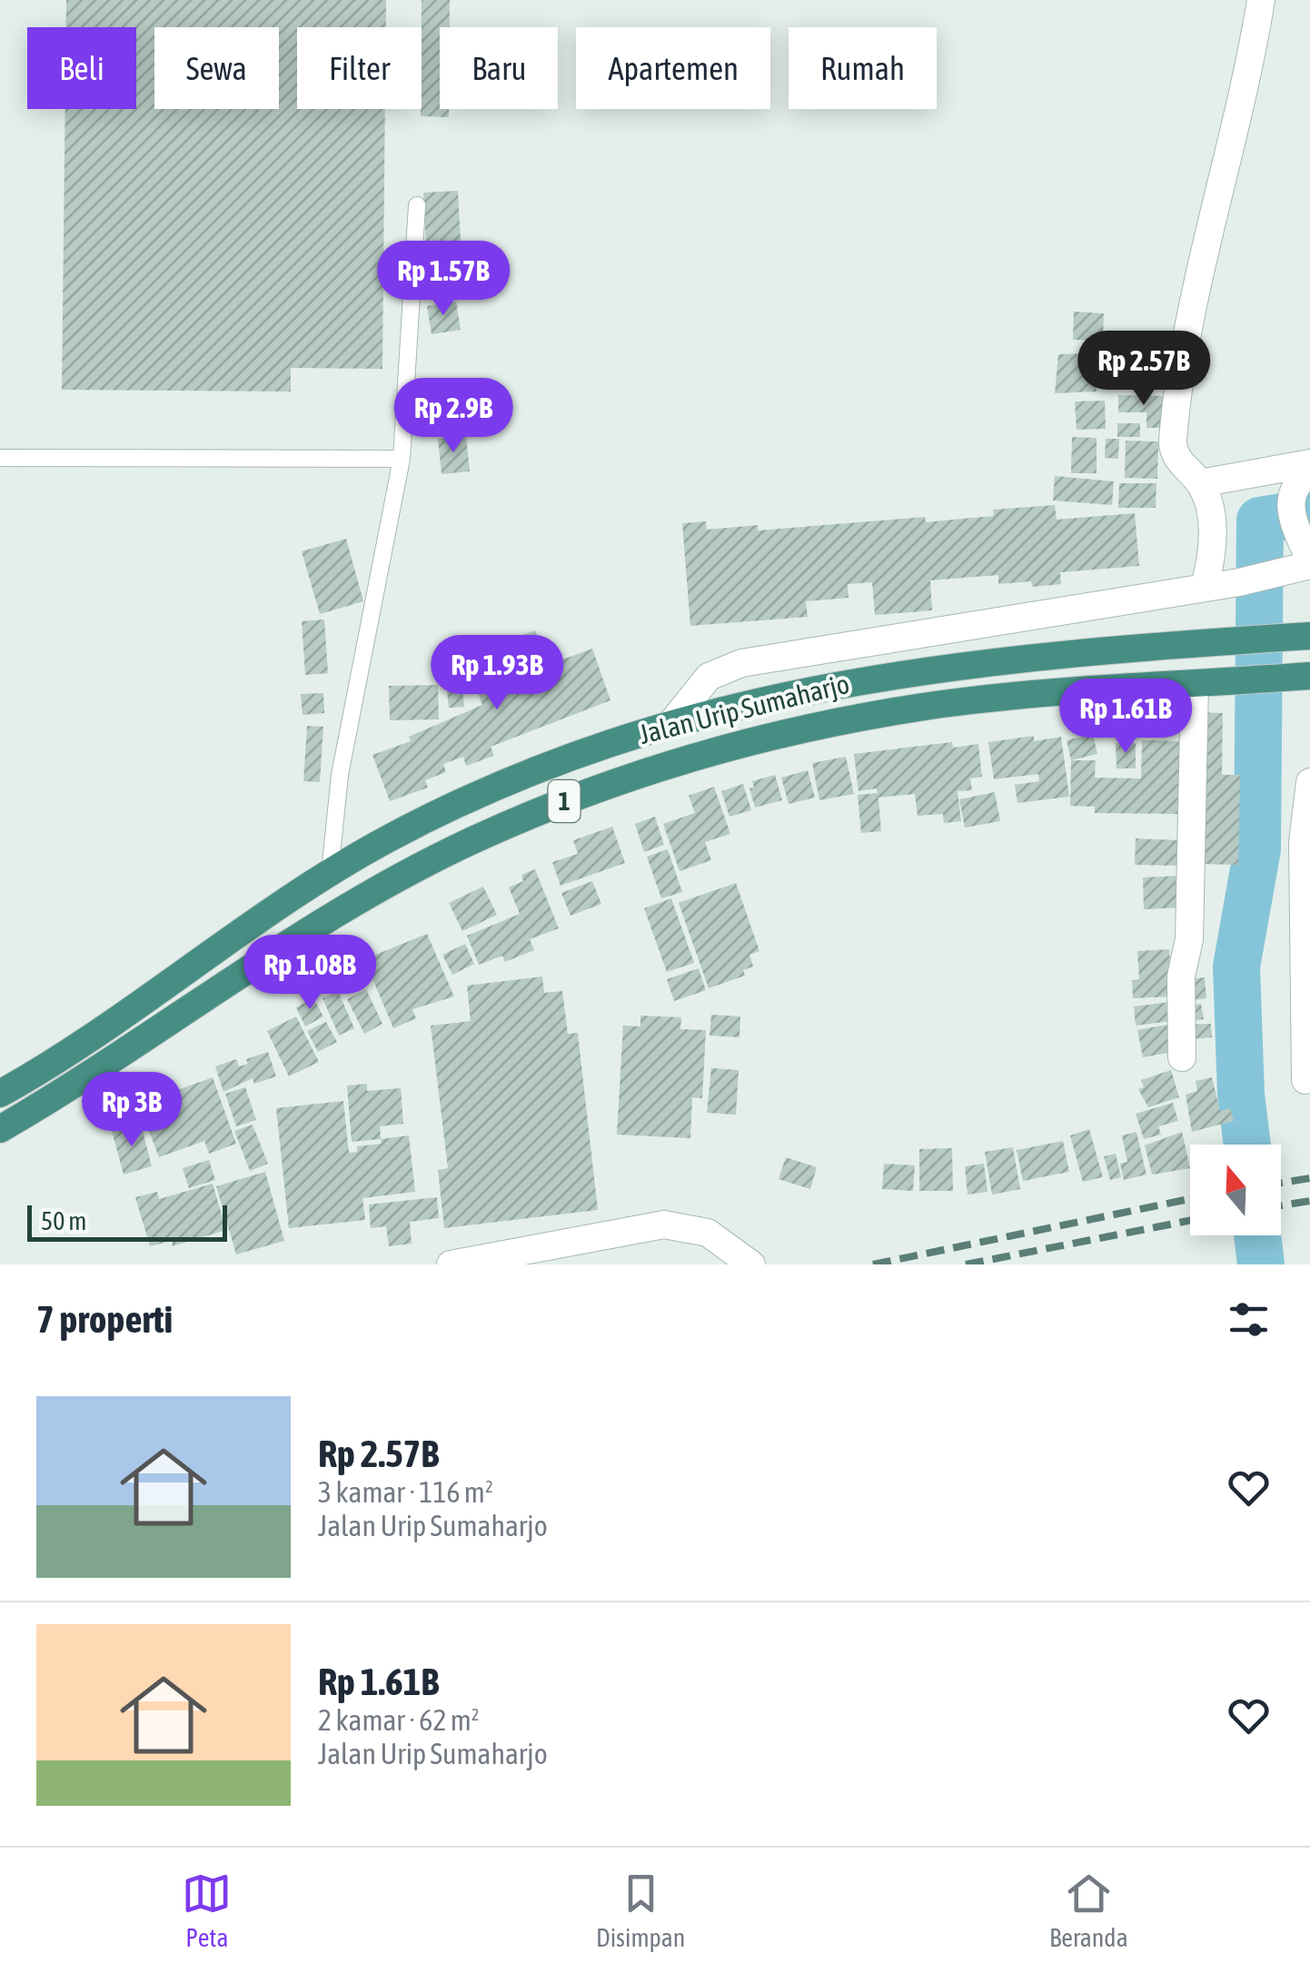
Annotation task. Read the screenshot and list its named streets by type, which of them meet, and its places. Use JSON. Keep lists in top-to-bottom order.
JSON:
{
  "streets": {
    "highway": ["Jalan Urip Sumaharjo", "1"]
  },
  "scale_bar": "50 m",
  "north": "top",
  "page": {
    "chip": [
      "Beli",
      "Sewa",
      "Filter",
      "Baru",
      "Apartemen",
      "Rumah"
    ],
    "price": [
      "Rp 1.57B",
      "Rp 2.57B",
      "Rp 2.9B",
      "Rp 1.93B",
      "Rp 1.61B",
      "Rp 1.08B",
      "Rp 3B"
    ],
    "scale": "50 m",
    "heading": "7 properti",
    "list": [
      {
        "name": "Rp 2.57B",
        "note": "3 kamar · 116 m² · Jalan Urip Sumaharjo"
      },
      {
        "name": "Rp 1.61B",
        "note": "2 kamar · 62 m² · Jalan Urip Sumaharjo"
      }
    ],
    "tabs": ["Peta", "Disimpan", "Beranda"]
  }
}
